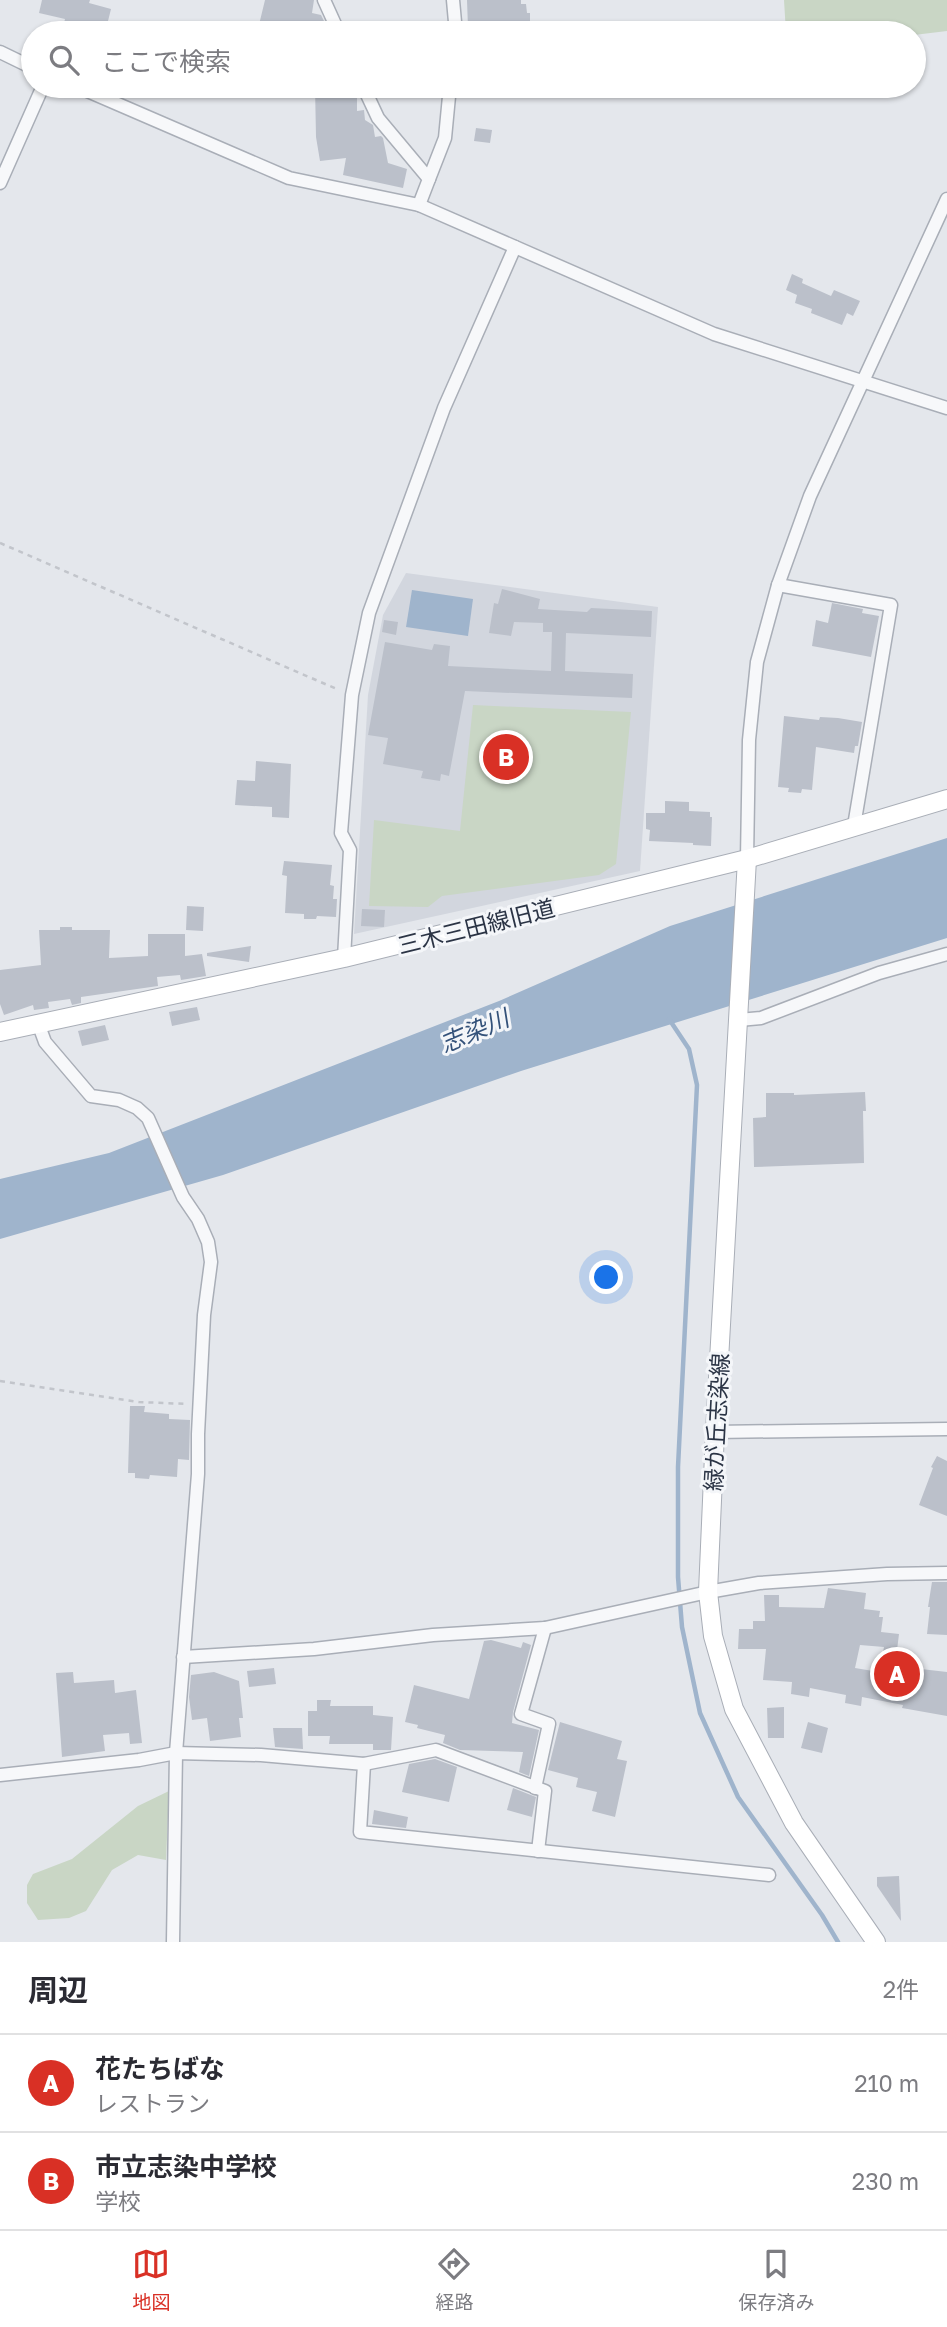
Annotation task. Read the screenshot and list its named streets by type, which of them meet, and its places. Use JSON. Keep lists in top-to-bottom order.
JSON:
{
  "streets": {
    "street": ["三木三田線旧道", "緑が丘志染線"]
  },
  "crossings": [
    ["三木三田線旧道", "緑が丘志染線"]
  ],
  "water": ["志染川"],
  "page": {
    "search": "ここで検索",
    "pins": ["B", "A"],
    "heading": ["周辺", "2件"],
    "list": [
      {
        "mark": "A",
        "name": "花たちばな",
        "note": "レストラン",
        "value": "210 m"
      },
      {
        "mark": "B",
        "name": "市立志染中学校",
        "note": "学校",
        "value": "230 m"
      }
    ],
    "nav": ["地図", "経路", "保存済み"]
  }
}
